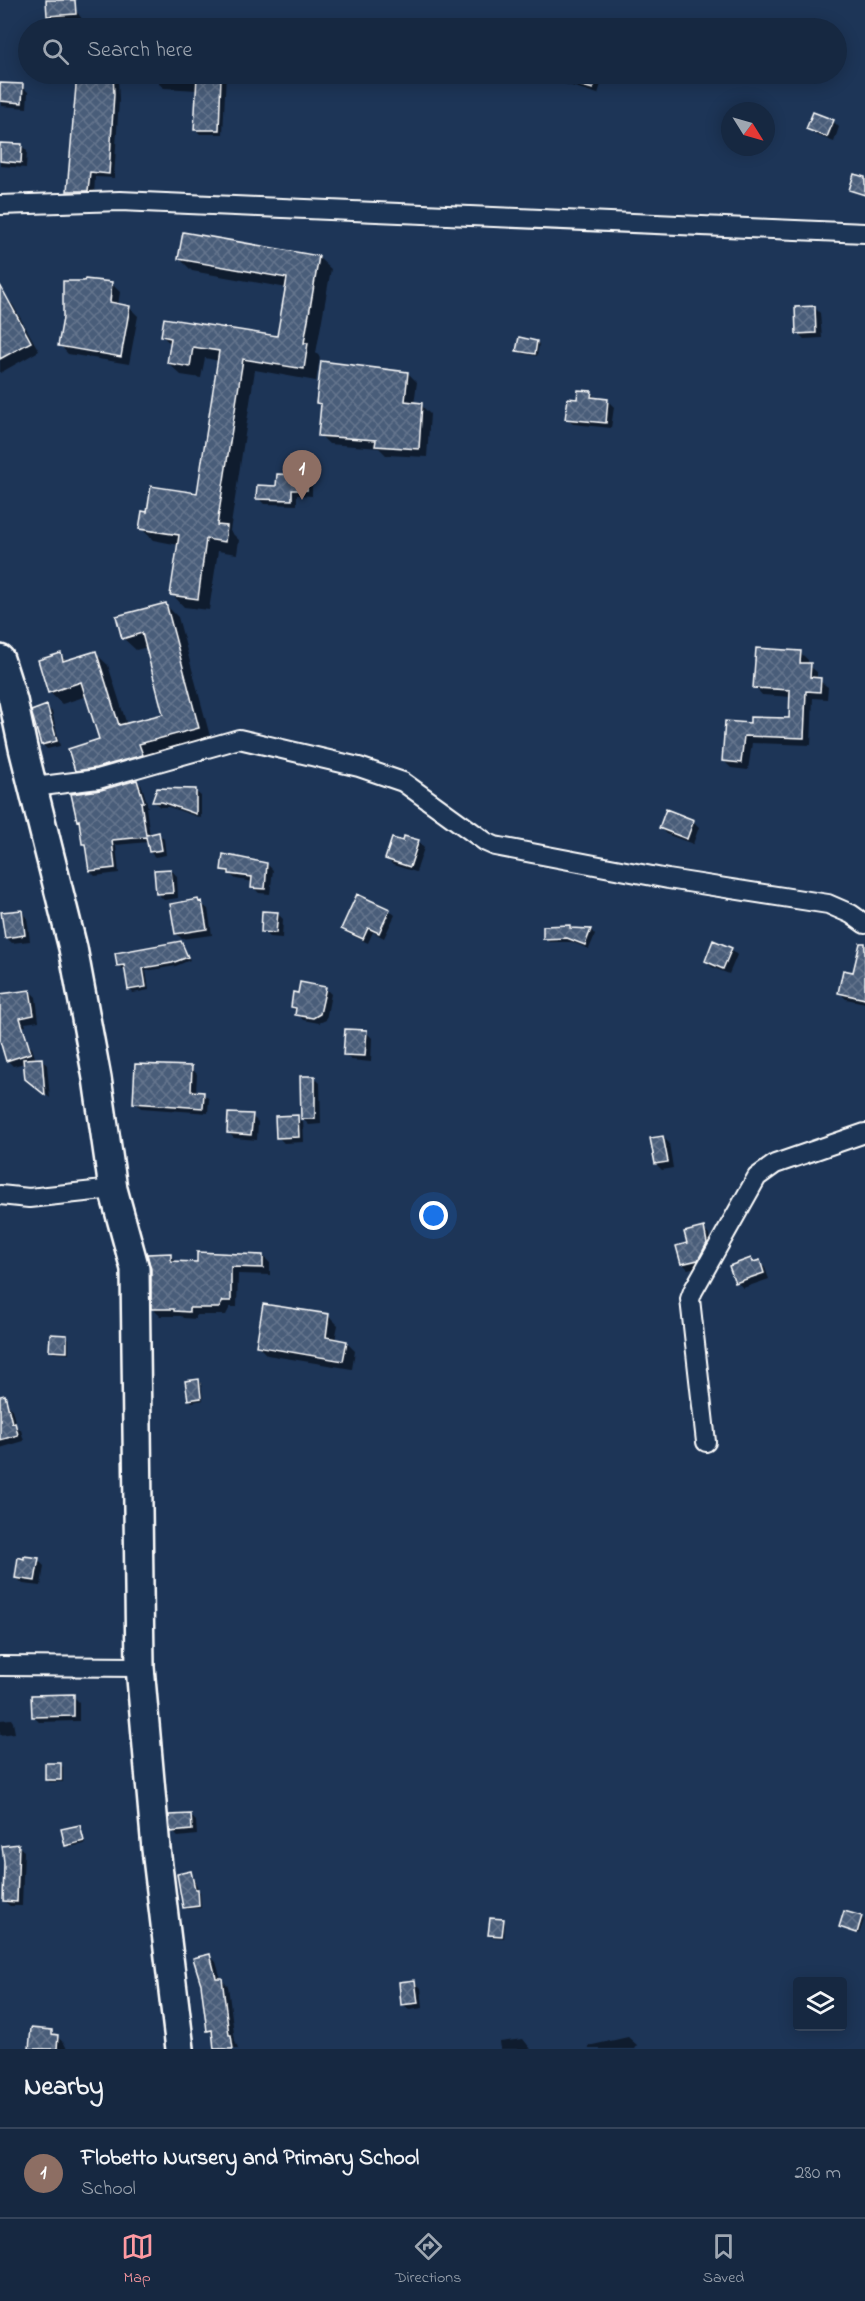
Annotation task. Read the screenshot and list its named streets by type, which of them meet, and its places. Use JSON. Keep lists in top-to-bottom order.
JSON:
{
  "north": "bottom right",
  "page": {
    "search": "Search here",
    "pins": "1",
    "heading": "Nearby",
    "list": [
      {
        "mark": "1",
        "name": "Flobetto Nursery and Primary School",
        "note": "School",
        "value": "280 m"
      }
    ],
    "nav": ["Map", "Directions", "Saved"]
  }
}
